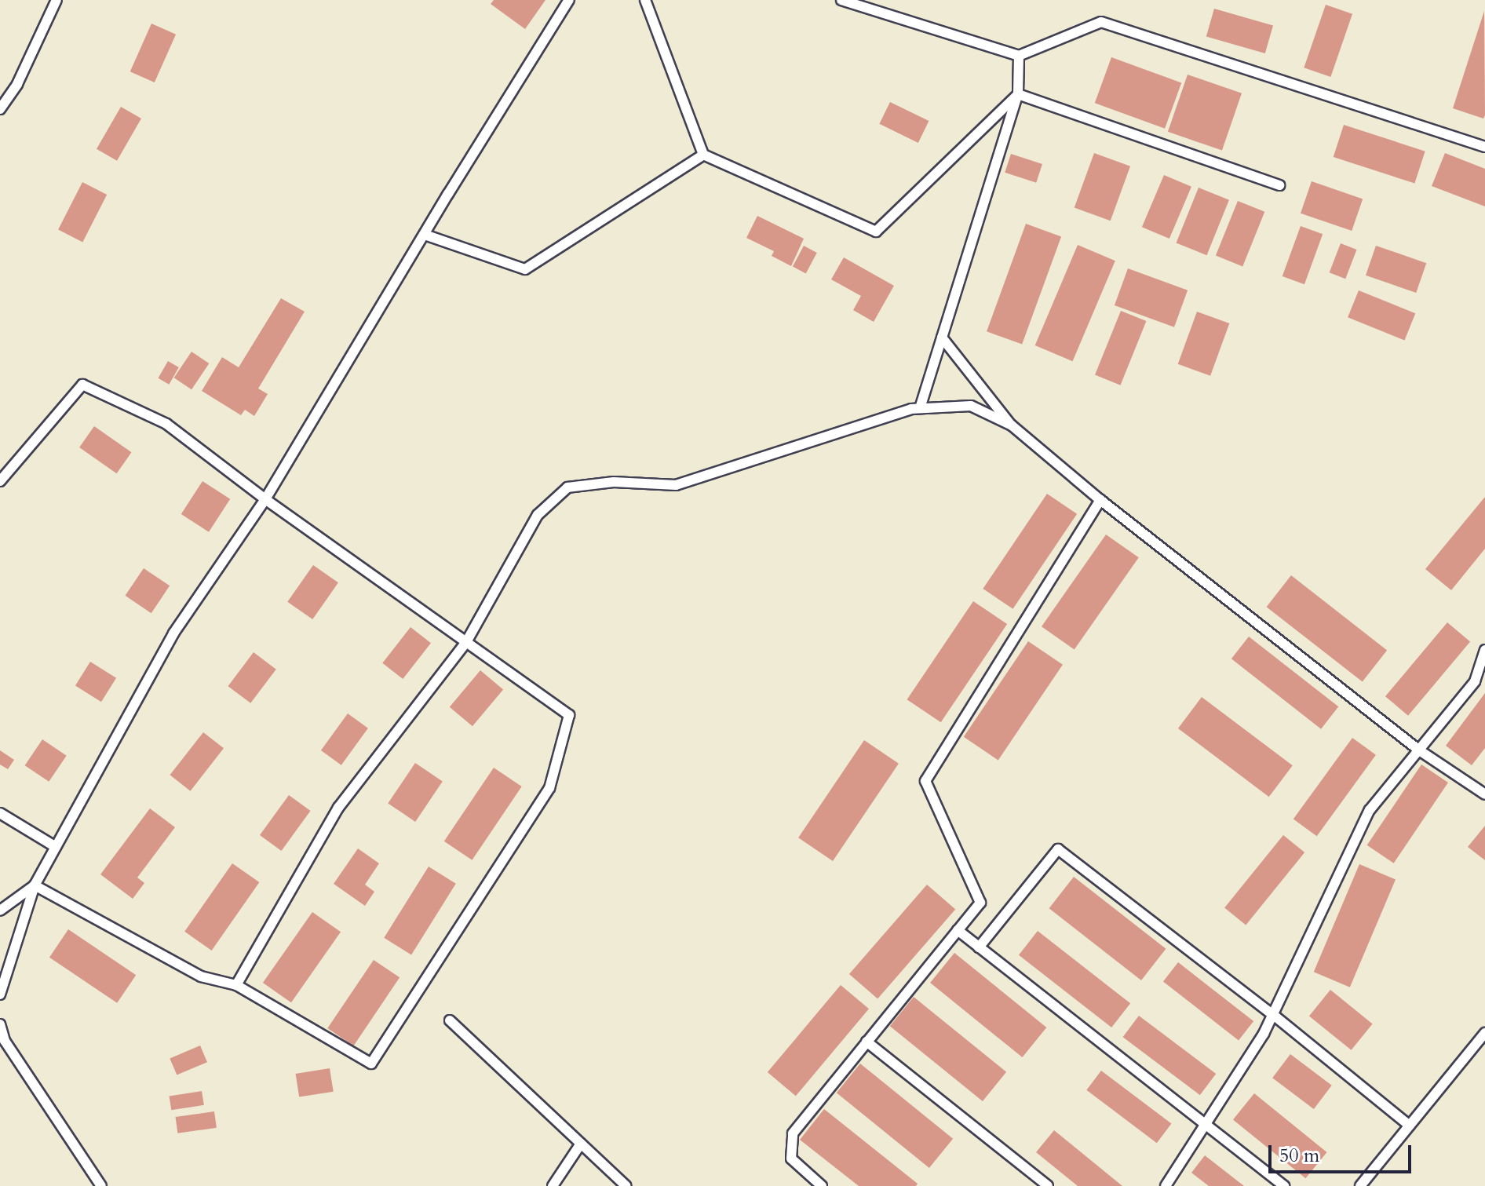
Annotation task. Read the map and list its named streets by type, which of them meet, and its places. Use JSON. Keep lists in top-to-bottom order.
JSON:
{
  "scale_bar": "50 m"
}
